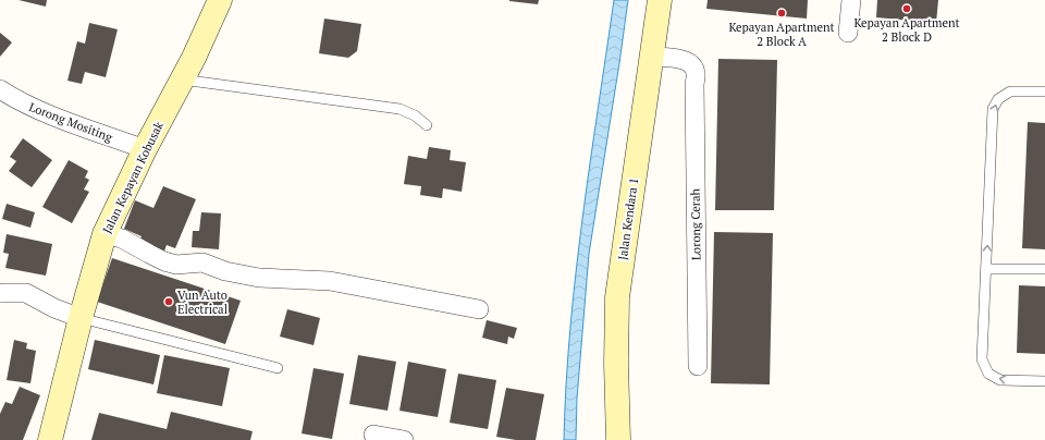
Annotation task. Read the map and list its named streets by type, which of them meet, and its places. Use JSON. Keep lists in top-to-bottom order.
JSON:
{
  "streets": {
    "street": [
      "Lorong Mositing",
      "Jalan Kepayan Kobusak",
      "Jalan Kendara 1",
      "Lorong Cerah"
    ]
  },
  "crossings": [
    ["Lorong Mositing", "Jalan Kepayan Kobusak"],
    ["Jalan Kendara 1", "Lorong Cerah"]
  ],
  "places": ["Kepayan Apartment 2 Block D", "Kepayan Apartment 2 Block A", "Vun Auto Electrical"]
}
